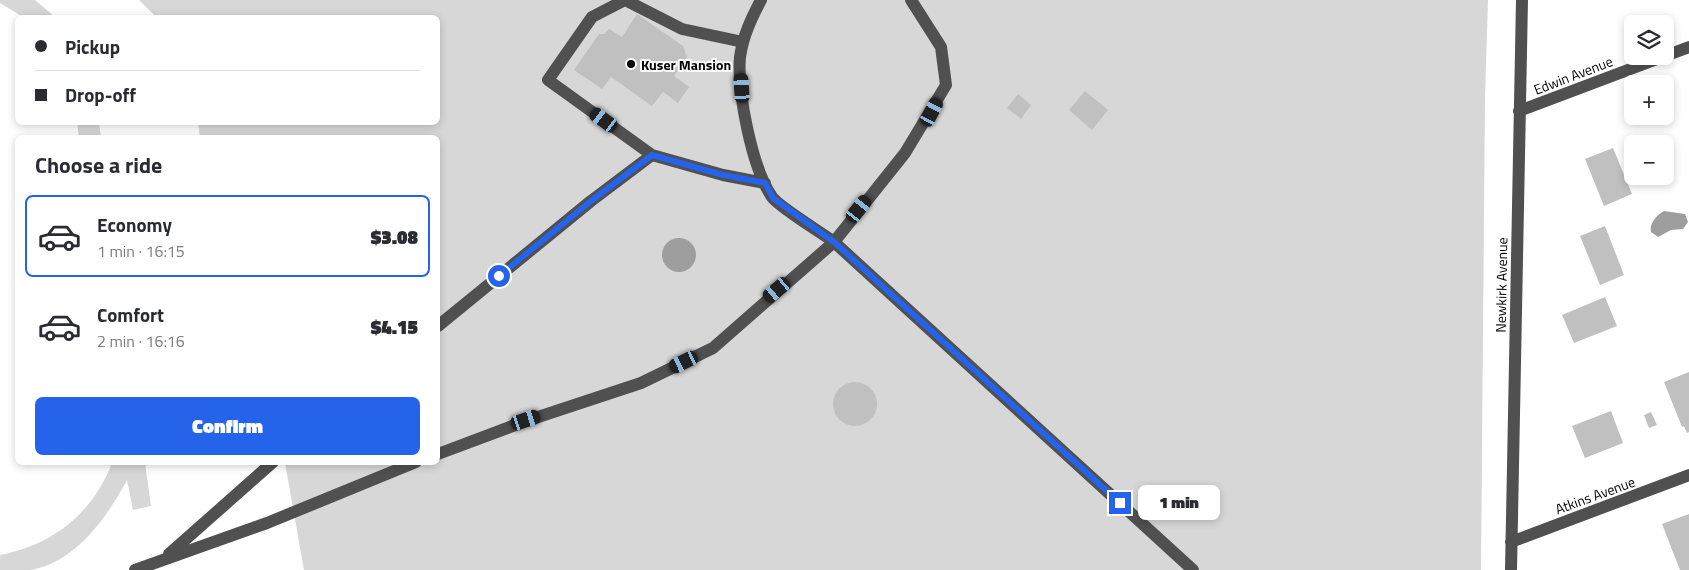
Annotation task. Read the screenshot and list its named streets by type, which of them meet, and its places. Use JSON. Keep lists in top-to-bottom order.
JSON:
{
  "streets": {
    "street": ["Edwin Avenue", "Newkirk Avenue", "Atkins Avenue"]
  },
  "crossings": [
    ["Edwin Avenue", "Newkirk Avenue"],
    ["Newkirk Avenue", "Atkins Avenue"]
  ],
  "places": ["Kuser Mansion"],
  "page": {
    "map_buttons": ["+", "−"],
    "banner": ["Pickup", "Drop-off"],
    "heading": "Choose a ride",
    "list": [
      {
        "name": "Economy",
        "note": "1 min · 16:15",
        "value": "$3.08"
      },
      {
        "name": "Comfort",
        "note": "2 min · 16:16",
        "value": "$4.15"
      }
    ],
    "buttons": "Confirm",
    "bubble": "1 min"
  }
}
